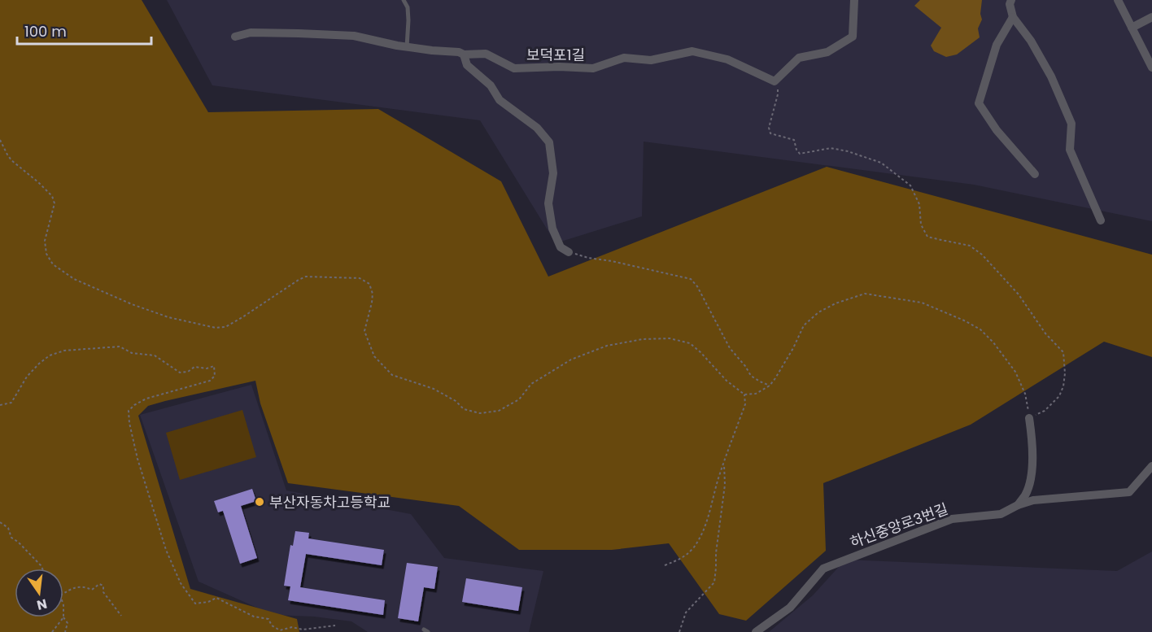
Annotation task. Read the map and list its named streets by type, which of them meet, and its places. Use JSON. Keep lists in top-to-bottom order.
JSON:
{
  "streets": {
    "street": ["보덕포1길", "하신중앙로3번길"]
  },
  "places": ["부산자동차고등학교"],
  "scale_bar": "100 m",
  "north": "bottom"
}
